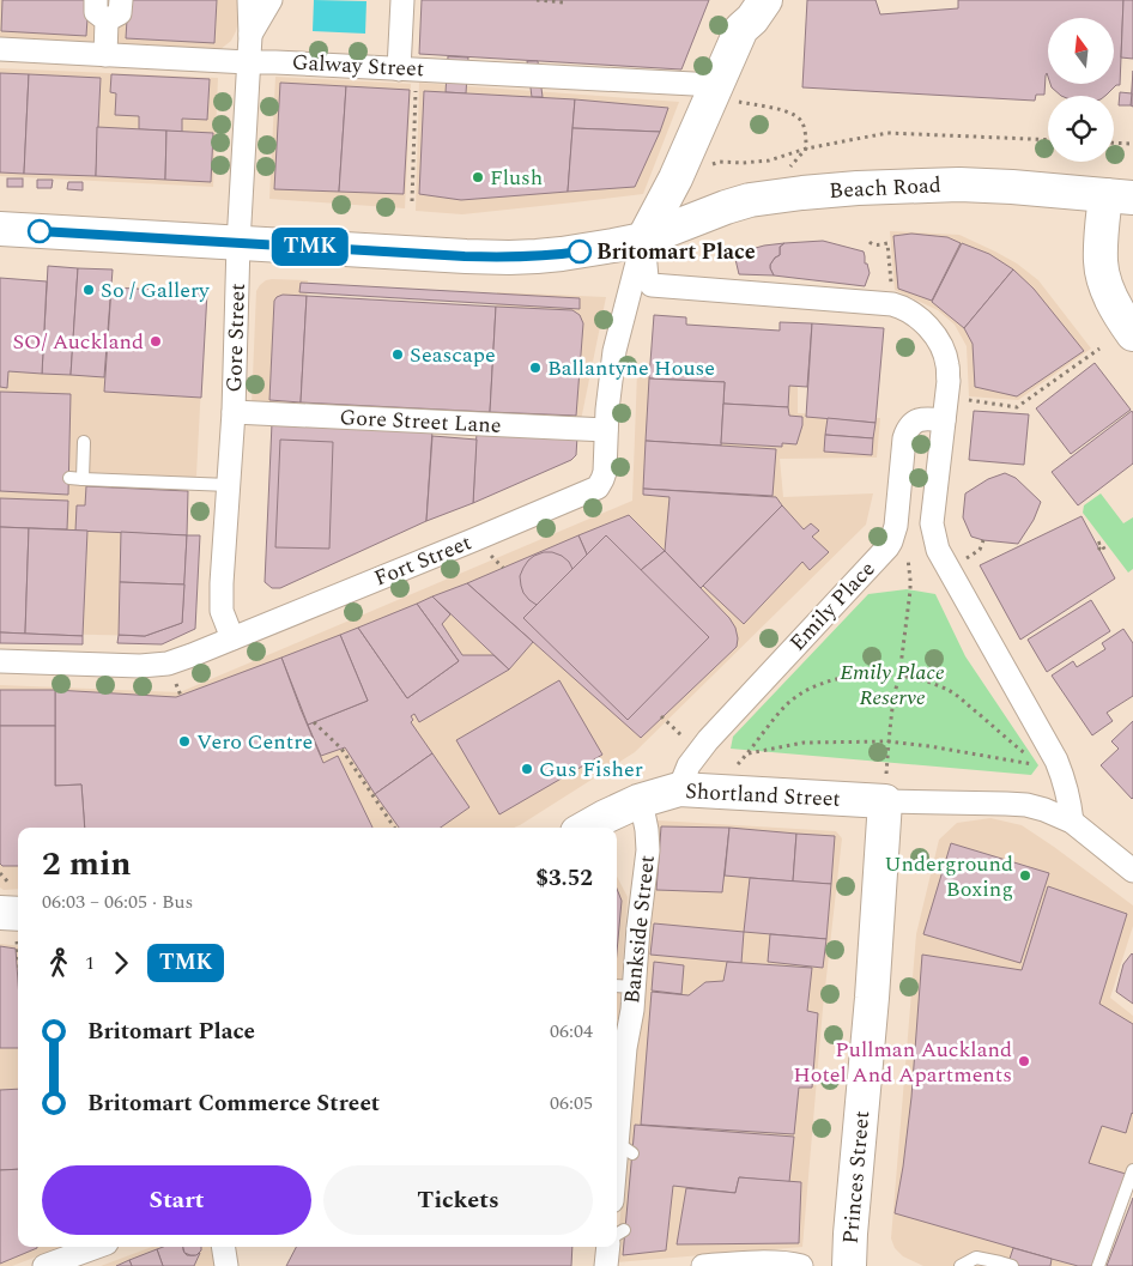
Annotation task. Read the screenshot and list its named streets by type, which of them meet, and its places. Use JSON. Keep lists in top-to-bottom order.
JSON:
{
  "streets": {
    "main road": ["Beach Road", "Shortland Street", "Princes Street"],
    "street": [
      "Galway Street",
      "Gore Street",
      "Gore Street Lane",
      "Fort Street",
      "Emily Place",
      "Bankside Street"
    ]
  },
  "crossings": [
    ["Galway Street", "Gore Street"],
    ["Beach Road", "Gore Street"],
    ["Beach Road", "Fort Street"],
    ["Gore Street", "Gore Street Lane"],
    ["Gore Street", "Fort Street"],
    ["Gore Street Lane", "Fort Street"],
    ["Emily Place", "Shortland Street"],
    ["Shortland Street", "Bankside Street"],
    ["Shortland Street", "Princes Street"]
  ],
  "parks": ["Emily Place Reserve"],
  "places": [
    "Flush",
    "Britomart Place",
    "So / Gallery",
    "SO/ Auckland",
    "Seascape",
    "Ballantyne House",
    "Vero Centre",
    "Gus Fisher",
    "Underground Boxing",
    "Pullman Auckland Hotel And Apartments"
  ],
  "lines": ["bus line TMK"],
  "north": "top",
  "page": {
    "on_map": "TMK",
    "heading": ["2 min", "06:03 – 06:05 · Bus", "$3.52"],
    "legs": ["1", "TMK"],
    "list": [
      {
        "name": "Britomart Place",
        "value": "06:04"
      },
      {
        "name": "Britomart Commerce Street",
        "value": "06:05"
      }
    ],
    "buttons": ["Start", "Tickets"]
  }
}
